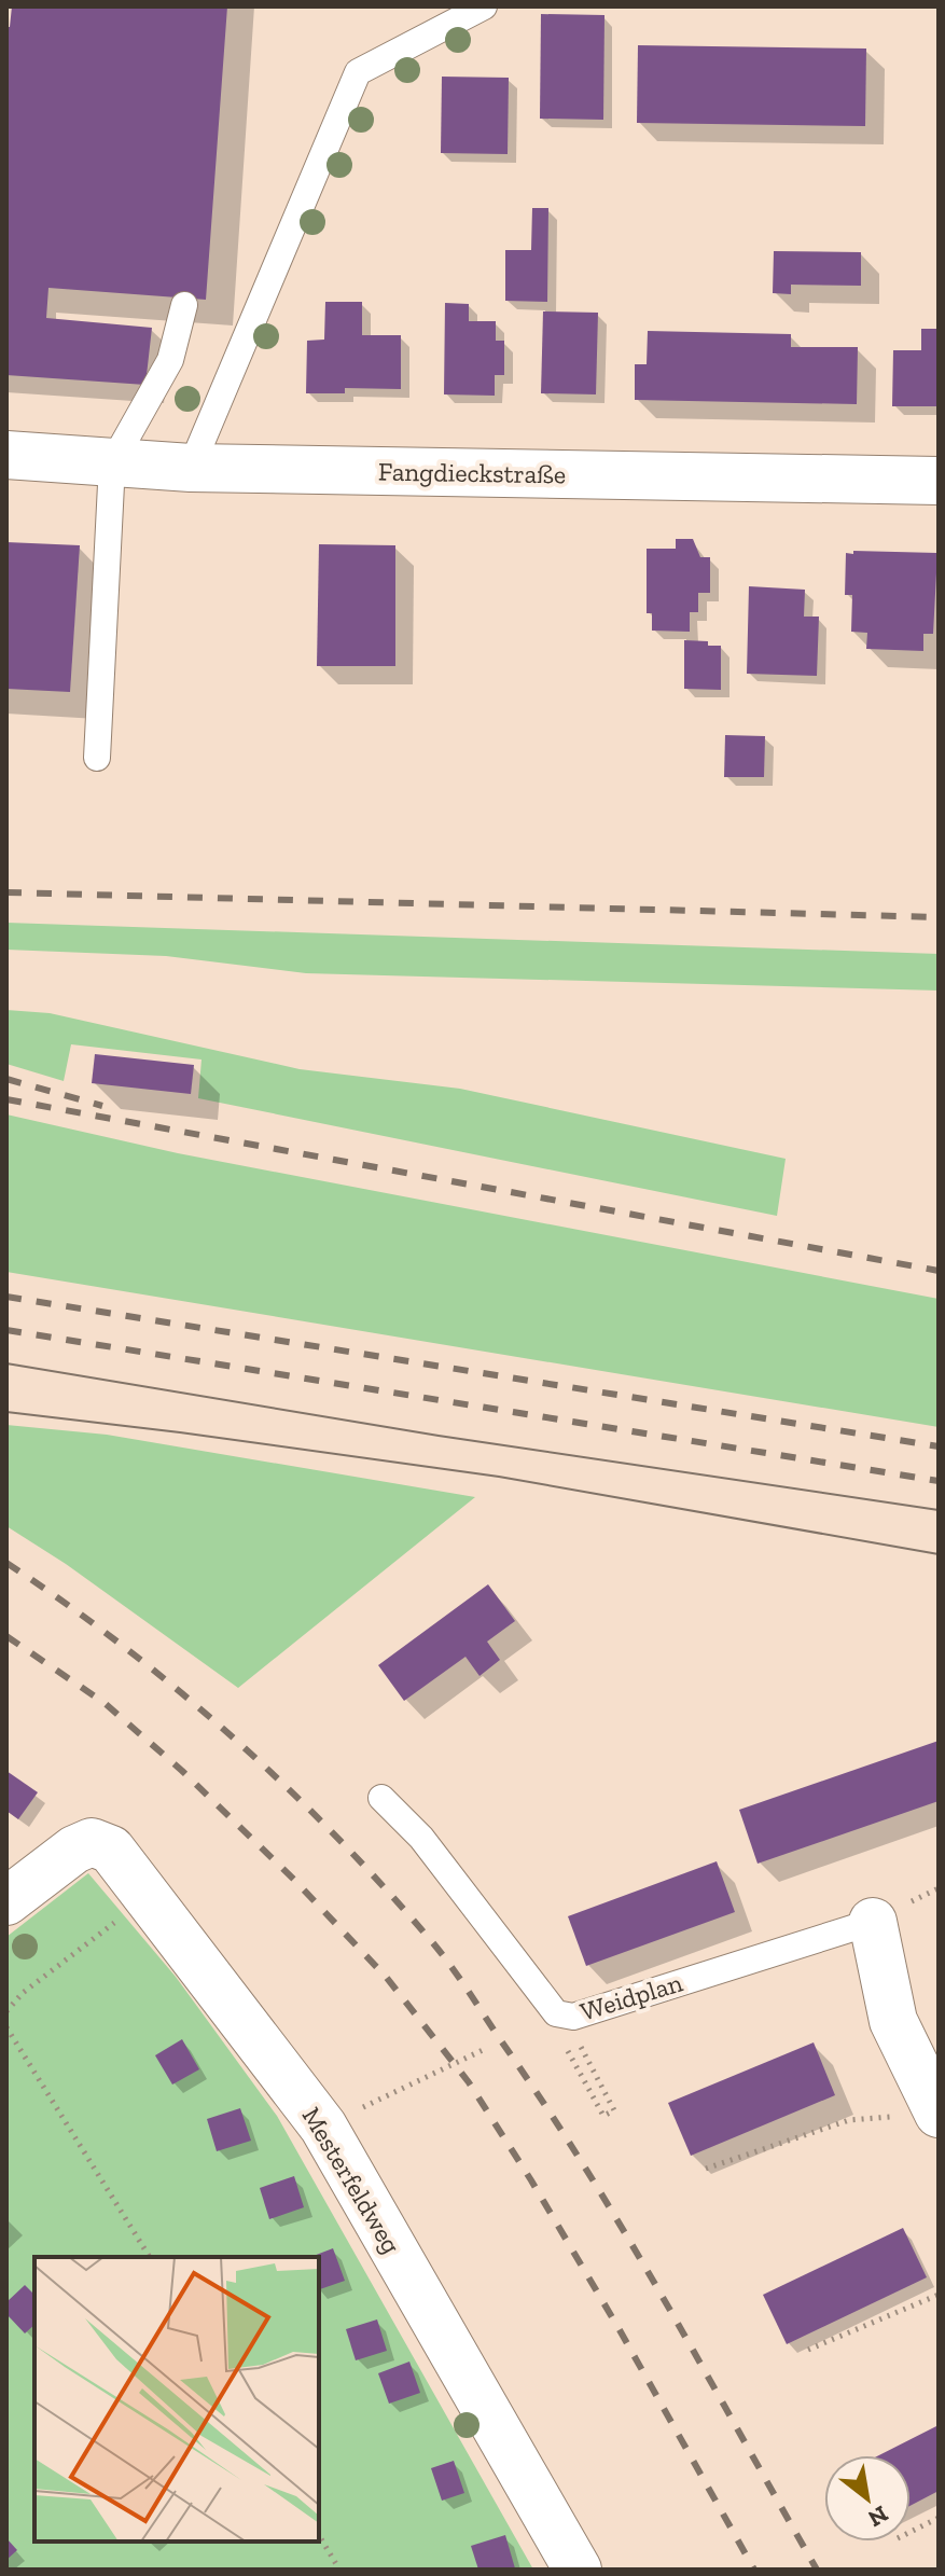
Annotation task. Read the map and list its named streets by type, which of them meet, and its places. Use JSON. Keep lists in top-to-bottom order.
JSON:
{
  "streets": {
    "street": ["Fangdieckstraße", "Mesterfeldweg"],
    "lane": ["Weidplan"]
  },
  "north": "bottom right"
}
